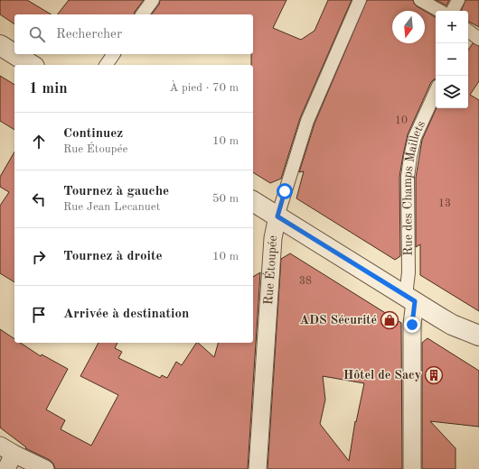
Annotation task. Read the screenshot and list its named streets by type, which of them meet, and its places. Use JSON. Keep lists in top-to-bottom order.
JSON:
{
  "streets": {
    "street": ["Rue des Champs Maillets", "Rue Étoupée"]
  },
  "places": {
    "shop": ["ADS Sécurité"],
    "building": ["Hôtel de Sacy"]
  },
  "house_numbers": ["10", "13", "38"],
  "north": "bottom",
  "page": {
    "map_buttons": ["+", "−"],
    "search": "Rechercher",
    "heading": ["1 min", "À pied · 70 m"],
    "list": [
      ["Continuez", "Rue Étoupée", "10 m"],
      ["Tournez à gauche", "Rue Jean Lecanuet", "50 m"],
      ["Tournez à droite", "10 m"],
      "Arrivée à destination"
    ]
  }
}
